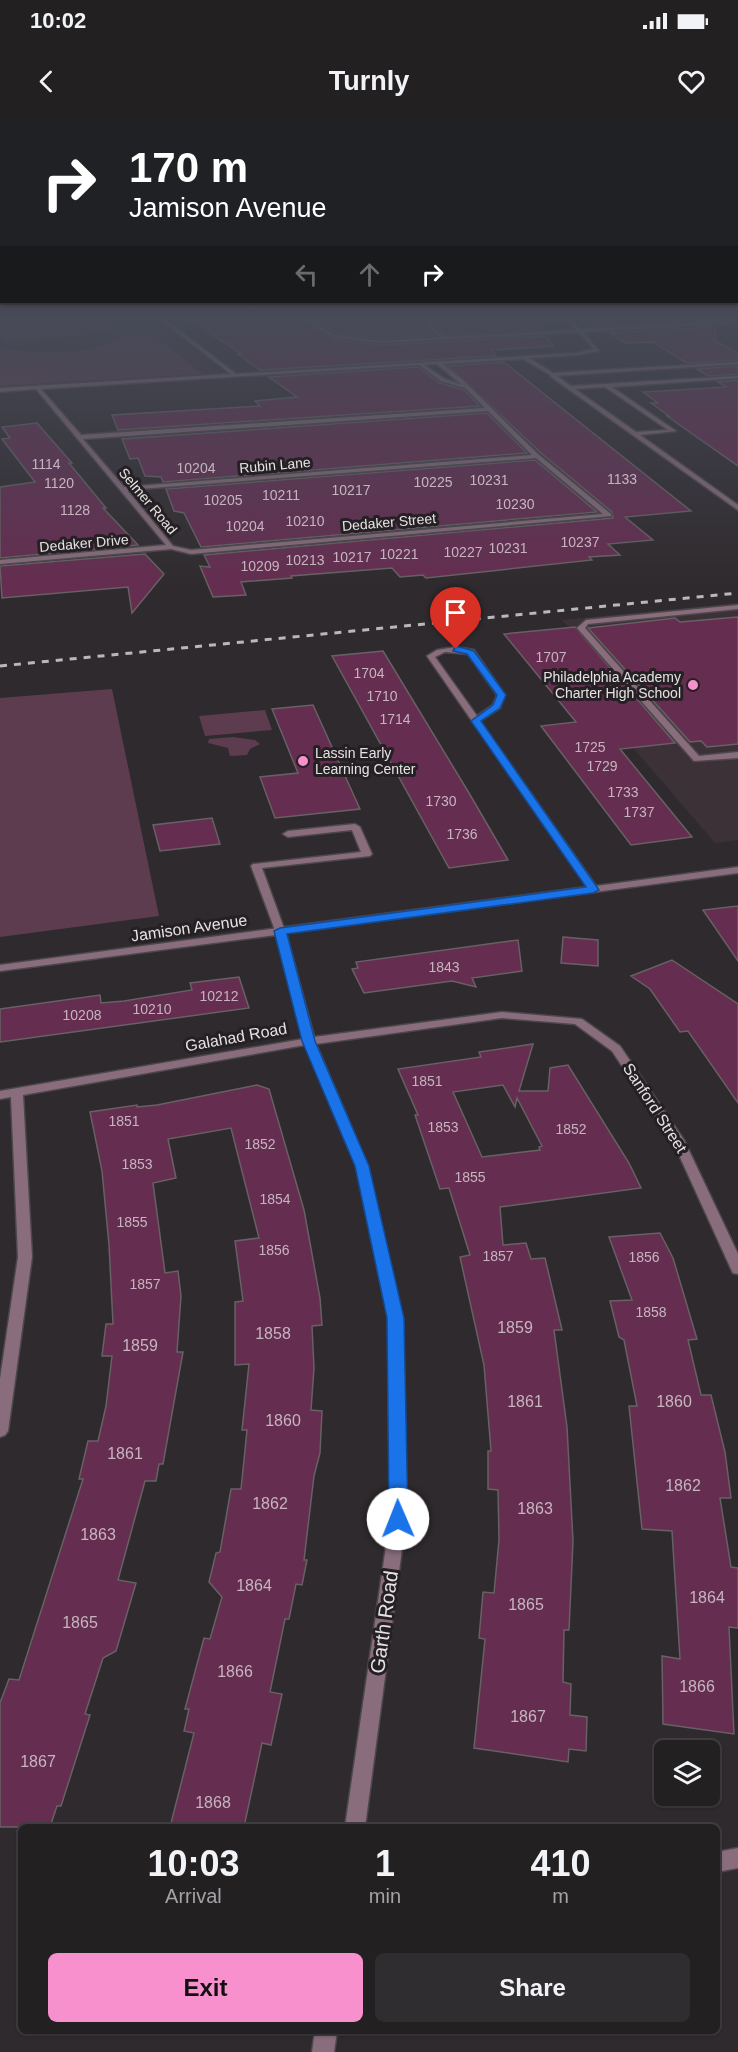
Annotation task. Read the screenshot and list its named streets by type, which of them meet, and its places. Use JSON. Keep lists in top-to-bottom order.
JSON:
{
  "streets": {
    "street": [
      "Rubin Lane",
      "Selmer Road",
      "Dedaker Street",
      "Dedaker Drive",
      "Jamison Avenue",
      "Galahad Road",
      "Sanford Street",
      "Garth Road"
    ]
  },
  "crossings": [
    ["Rubin Lane", "Selmer Road"],
    ["Rubin Lane", "Dedaker Street"],
    ["Selmer Road", "Dedaker Street"],
    ["Selmer Road", "Dedaker Drive"],
    ["Dedaker Street", "Dedaker Drive"],
    ["Jamison Avenue", "Garth Road"],
    ["Galahad Road", "Sanford Street"],
    ["Galahad Road", "Garth Road"]
  ],
  "places": ["Philadelphia Academy Charter High School", "Lassin Early Learning Center"],
  "house_numbers": [
    "1114",
    "10204",
    "1133",
    "10231",
    "10225",
    "1120",
    "10217",
    "10211",
    "10205",
    "10230",
    "1128",
    "10210",
    "10204",
    "10237",
    "10231",
    "10227",
    "10221",
    "10217",
    "10213",
    "10209",
    "1707",
    "1704",
    "1710",
    "1714",
    "1725",
    "1729",
    "1733",
    "1730",
    "1737",
    "1736",
    "1843",
    "10212",
    "10210",
    "10208",
    "1851",
    "1851",
    "1853",
    "1852",
    "1852",
    "1853",
    "1855",
    "1854",
    "1855",
    "1856",
    "1857",
    "1856",
    "1857",
    "1858",
    "1859",
    "1858",
    "1859",
    "1861",
    "1860",
    "1860",
    "1861",
    "1862",
    "1862",
    "1863",
    "1863",
    "1864",
    "1864",
    "1865",
    "1865",
    "1866",
    "1866",
    "1867",
    "1867",
    "1868"
  ],
  "page": {
    "status": "10:02",
    "header": "Turnly",
    "turn": ["170 m", "Jamison Avenue"],
    "eta": [
      "10:03",
      "Arrival",
      "1",
      "min",
      "410",
      "m"
    ],
    "buttons": ["Exit", "Share"]
  }
}
